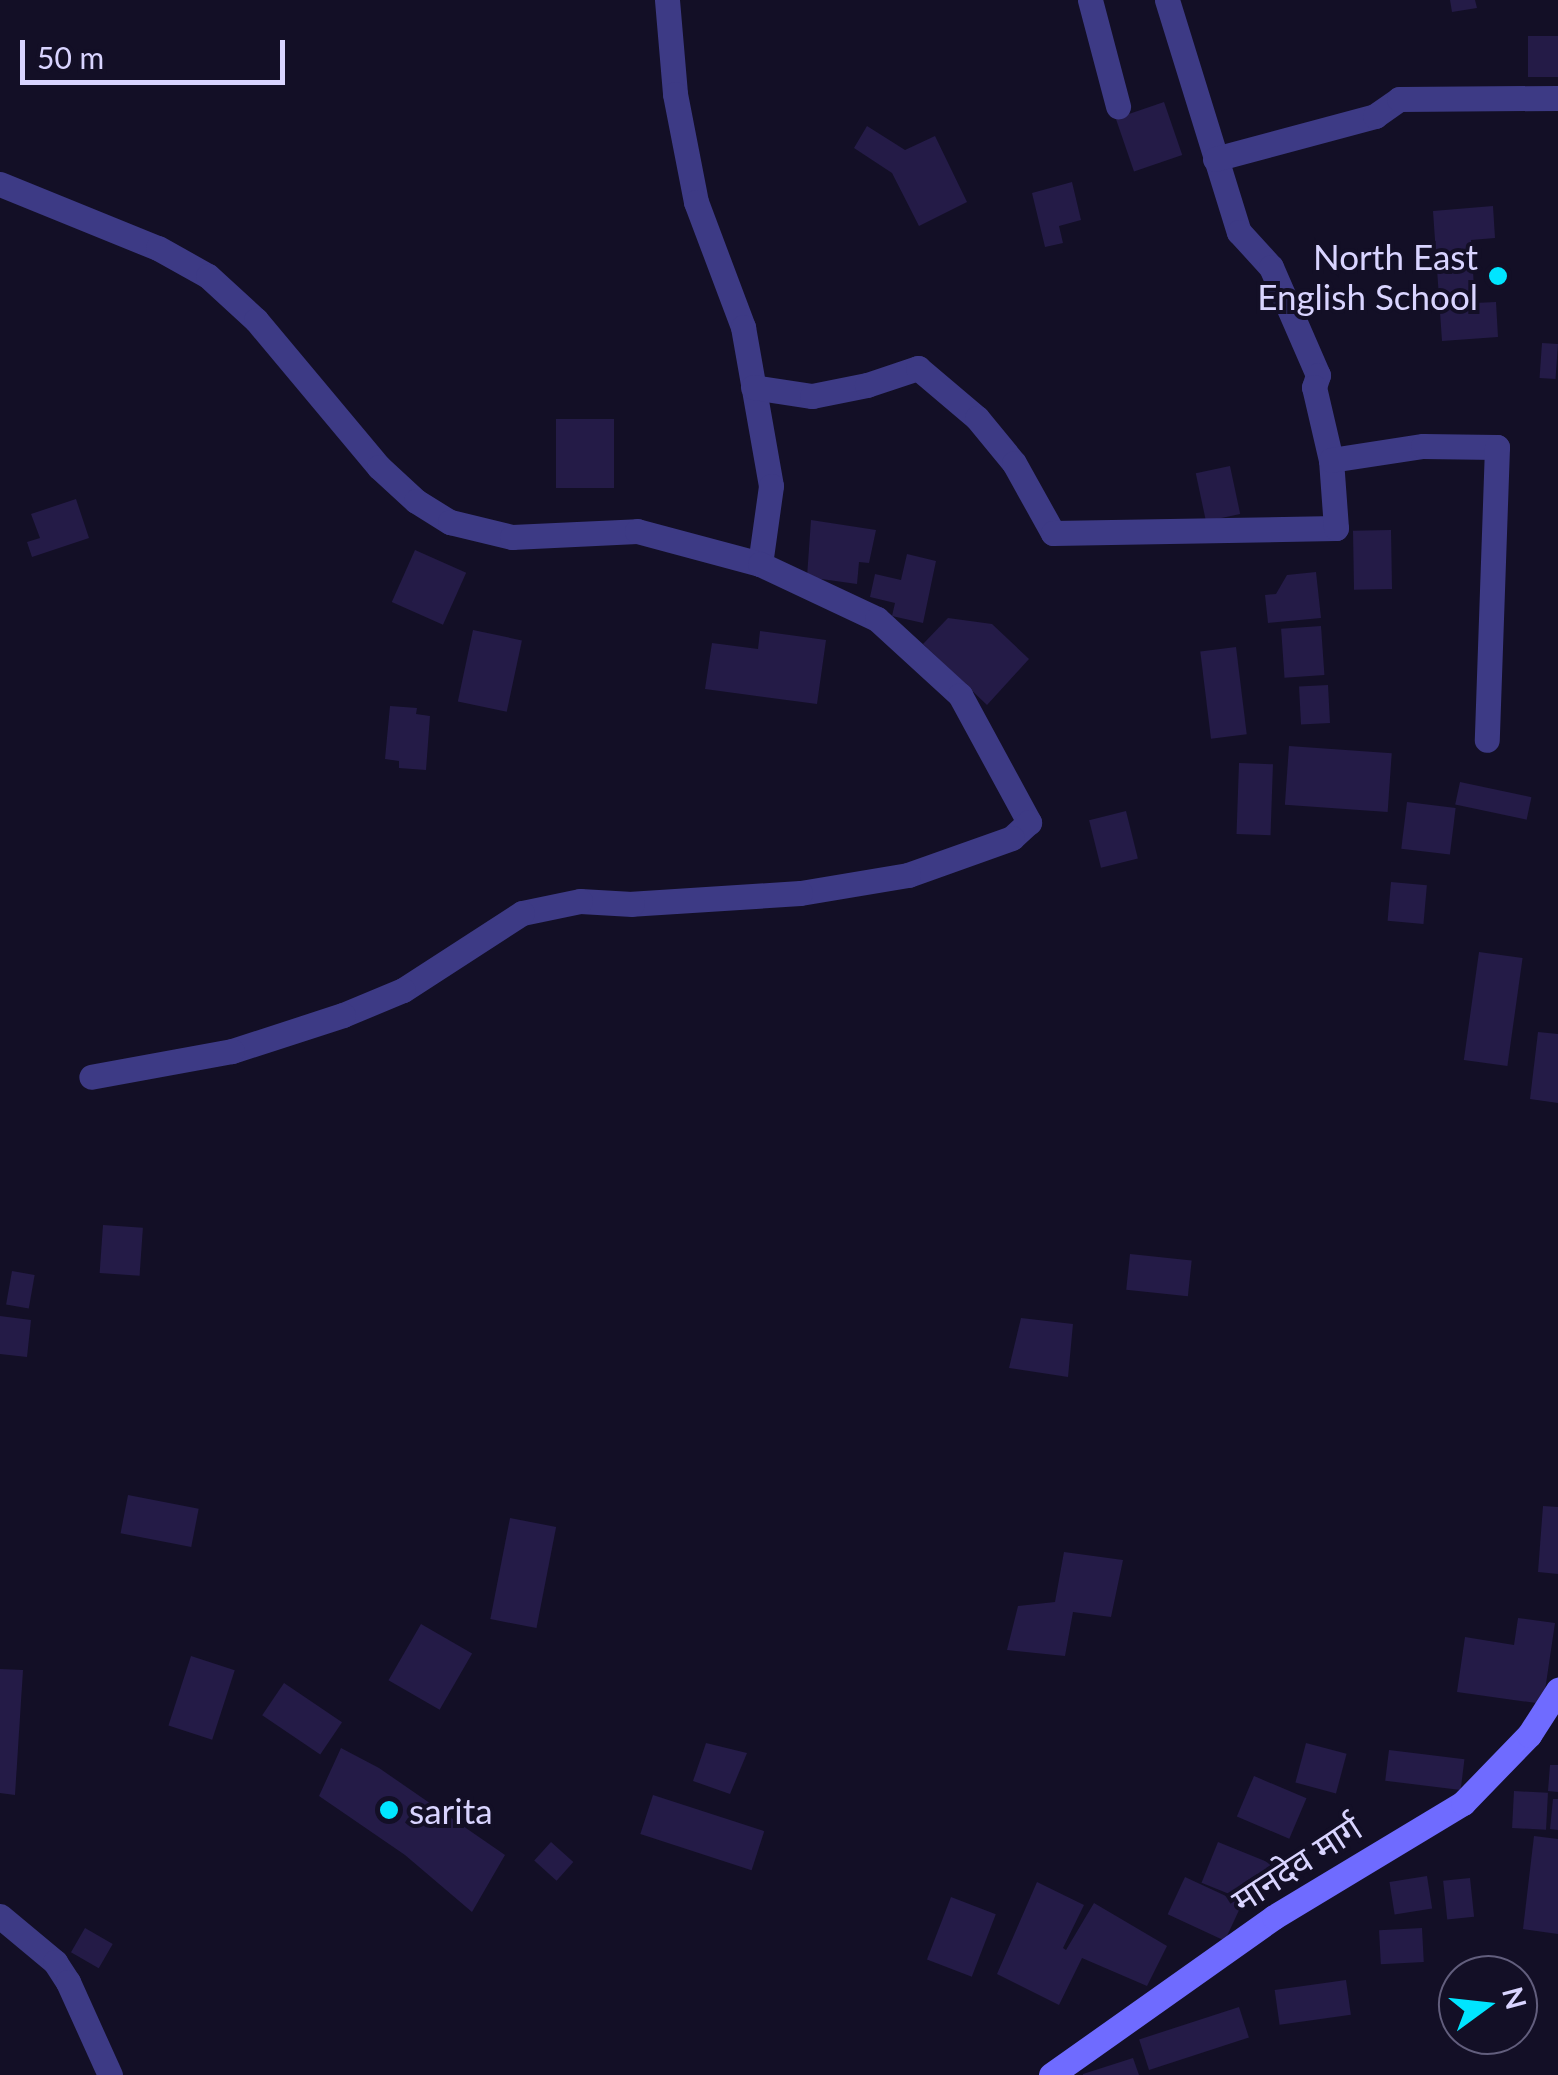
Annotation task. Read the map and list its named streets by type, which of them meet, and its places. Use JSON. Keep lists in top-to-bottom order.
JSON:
{
  "streets": {
    "main road": ["मानदेव मार्ग"]
  },
  "places": ["North East English School", "sarita"],
  "scale_bar": "50 m",
  "north": "right"
}
